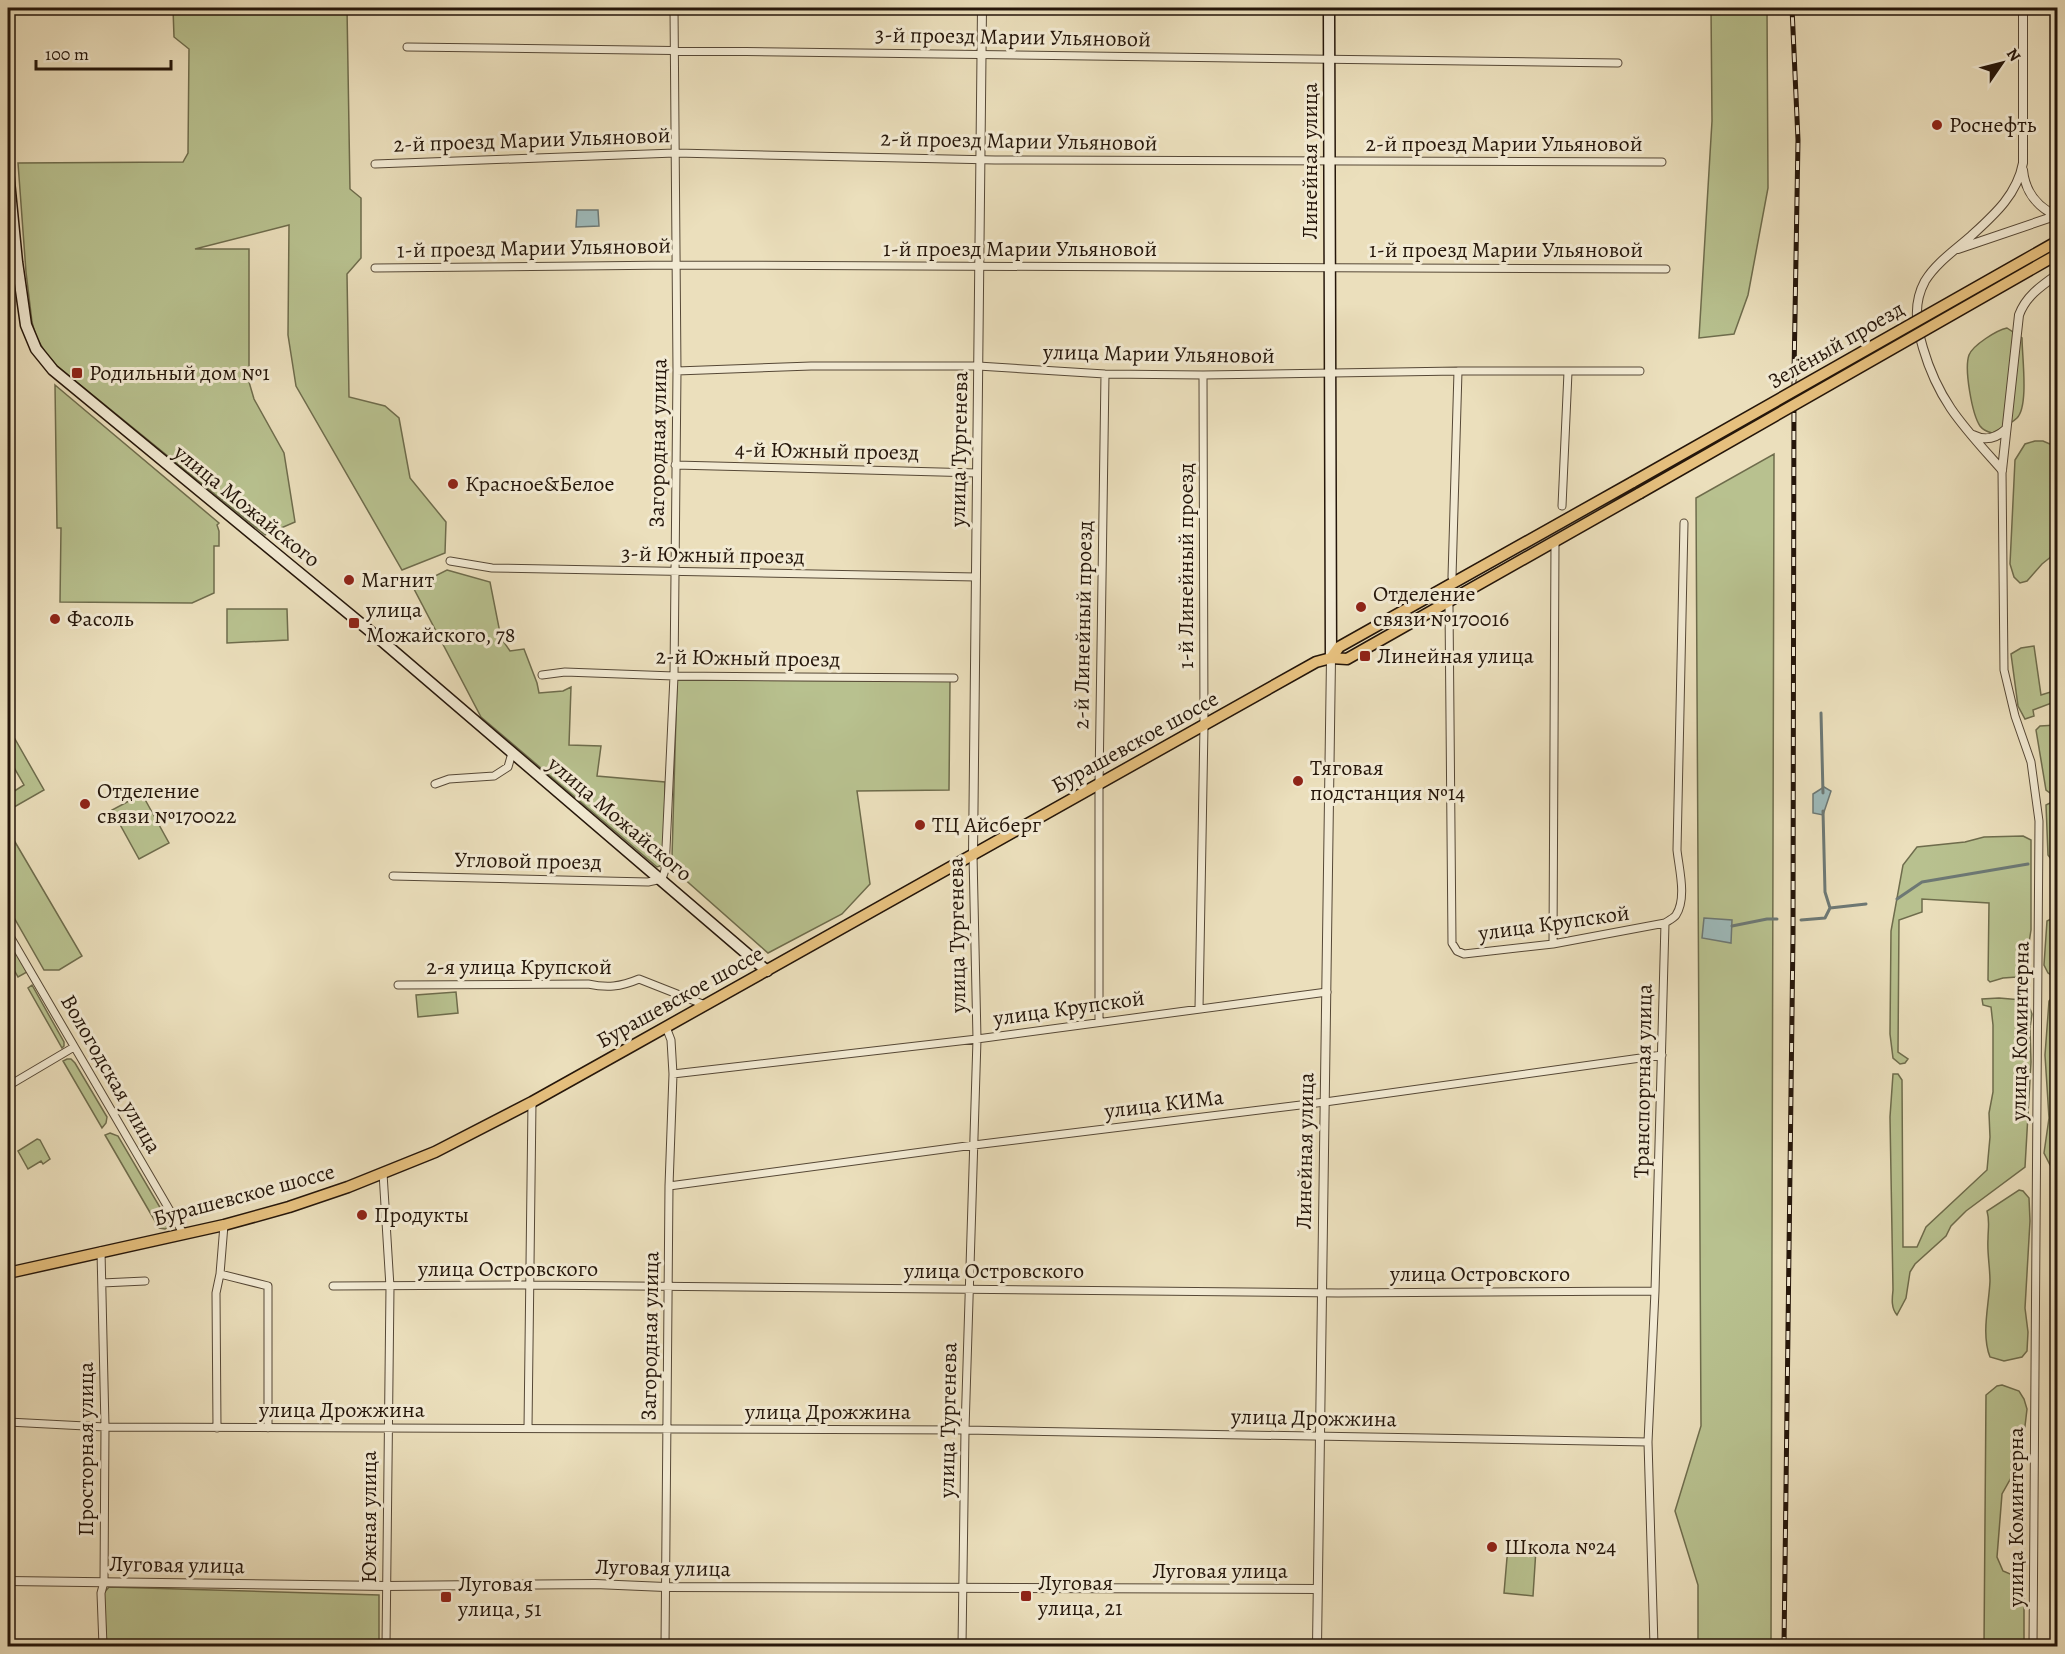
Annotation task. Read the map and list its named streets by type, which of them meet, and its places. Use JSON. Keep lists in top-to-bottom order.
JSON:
{
  "streets": {
    "main road": [
      "Линейная улица",
      "Зелёный проезд",
      "улица Можайского",
      "Бурашевское шоссе"
    ],
    "street": [
      "3-й проезд Марии Ульяновой",
      "2-й проезд Марии Ульяновой",
      "1-й проезд Марии Ульяновой",
      "улица Марии Ульяновой",
      "Загородная улица",
      "улица Тургенева",
      "4-й Южный проезд",
      "3-й Южный проезд",
      "1-й Линейный проезд",
      "2-й Линейный проезд",
      "2-й Южный проезд",
      "Угловой проезд",
      "улица Крупской",
      "2-я улица Крупской",
      "улица Коминтерна",
      "Вологодская улица",
      "Транспортная улица",
      "улица КИМа",
      "улица Островского",
      "улица Дрожжина",
      "Просторная улица",
      "Южная улица",
      "Луговая улица"
    ]
  },
  "crossings": [
    ["3-й проезд Марии Ульяновой", "Линейная улица"],
    ["3-й проезд Марии Ульяновой", "Загородная улица"],
    ["3-й проезд Марии Ульяновой", "улица Тургенева"],
    ["2-й проезд Марии Ульяновой", "Линейная улица"],
    ["2-й проезд Марии Ульяновой", "Загородная улица"],
    ["2-й проезд Марии Ульяновой", "улица Тургенева"],
    ["Линейная улица", "1-й проезд Марии Ульяновой"],
    ["Линейная улица", "улица Марии Ульяновой"],
    ["Линейная улица", "Бурашевское шоссе"],
    ["Линейная улица", "улица Крупской"],
    ["Линейная улица", "улица КИМа"],
    ["Линейная улица", "улица Островского"],
    ["Линейная улица", "улица Дрожжина"],
    ["Линейная улица", "Луговая улица"],
    ["1-й проезд Марии Ульяновой", "Загородная улица"],
    ["1-й проезд Марии Ульяновой", "улица Тургенева"],
    ["Зелёный проезд", "Бурашевское шоссе"],
    ["улица Марии Ульяновой", "Загородная улица"],
    ["улица Марии Ульяновой", "улица Тургенева"],
    ["улица Марии Ульяновой", "1-й Линейный проезд"],
    ["улица Марии Ульяновой", "2-й Линейный проезд"],
    ["Загородная улица", "4-й Южный проезд"],
    ["Загородная улица", "улица Можайского"],
    ["Загородная улица", "3-й Южный проезд"],
    ["Загородная улица", "2-й Южный проезд"],
    ["Загородная улица", "Бурашевское шоссе"],
    ["Загородная улица", "Угловой проезд"],
    ["Загородная улица", "улица Крупской"],
    ["Загородная улица", "улица КИМа"],
    ["Загородная улица", "улица Островского"],
    ["Загородная улица", "улица Дрожжина"],
    ["Загородная улица", "Луговая улица"],
    ["улица Тургенева", "4-й Южный проезд"],
    ["улица Тургенева", "3-й Южный проезд"],
    ["улица Тургенева", "Бурашевское шоссе"],
    ["улица Тургенева", "улица Крупской"],
    ["улица Тургенева", "улица КИМа"],
    ["улица Тургенева", "улица Островского"],
    ["улица Тургенева", "улица Дрожжина"],
    ["улица Тургенева", "Луговая улица"],
    ["улица Можайского", "Бурашевское шоссе"],
    ["улица Можайского", "Угловой проезд"],
    ["1-й Линейный проезд", "Бурашевское шоссе"],
    ["1-й Линейный проезд", "улица Крупской"],
    ["2-й Линейный проезд", "Бурашевское шоссе"],
    ["2-й Линейный проезд", "улица Крупской"],
    ["Бурашевское шоссе", "улица Крупской"],
    ["Бурашевское шоссе", "2-я улица Крупской"],
    ["Бурашевское шоссе", "Вологодская улица"],
    ["Бурашевское шоссе", "Просторная улица"],
    ["Бурашевское шоссе", "Южная улица"],
    ["улица Крупской", "Транспортная улица"],
    ["Транспортная улица", "улица КИМа"],
    ["Транспортная улица", "улица Островского"],
    ["Транспортная улица", "улица Дрожжина"],
    ["улица Островского", "Южная улица"],
    ["улица Дрожжина", "Просторная улица"],
    ["улица Дрожжина", "Южная улица"],
    ["Просторная улица", "Луговая улица"],
    ["Южная улица", "Луговая улица"]
  ],
  "places": {
    "other": [
      "Роснефть",
      "Красное&Белое",
      "Магнит",
      "Отделение связи №170016",
      "Фасоль",
      "Тяговая подстанция №14",
      "Отделение связи №170022",
      "ТЦ Айсберг",
      "Продукты",
      "Школа №24"
    ],
    "transit": [
      "Родильный дом №1",
      "улица Можайского, 78",
      "Линейная улица",
      "Луговая улица, 21",
      "Луговая улица, 51"
    ]
  },
  "scale_bar": "100 m",
  "north": "top right"
}
